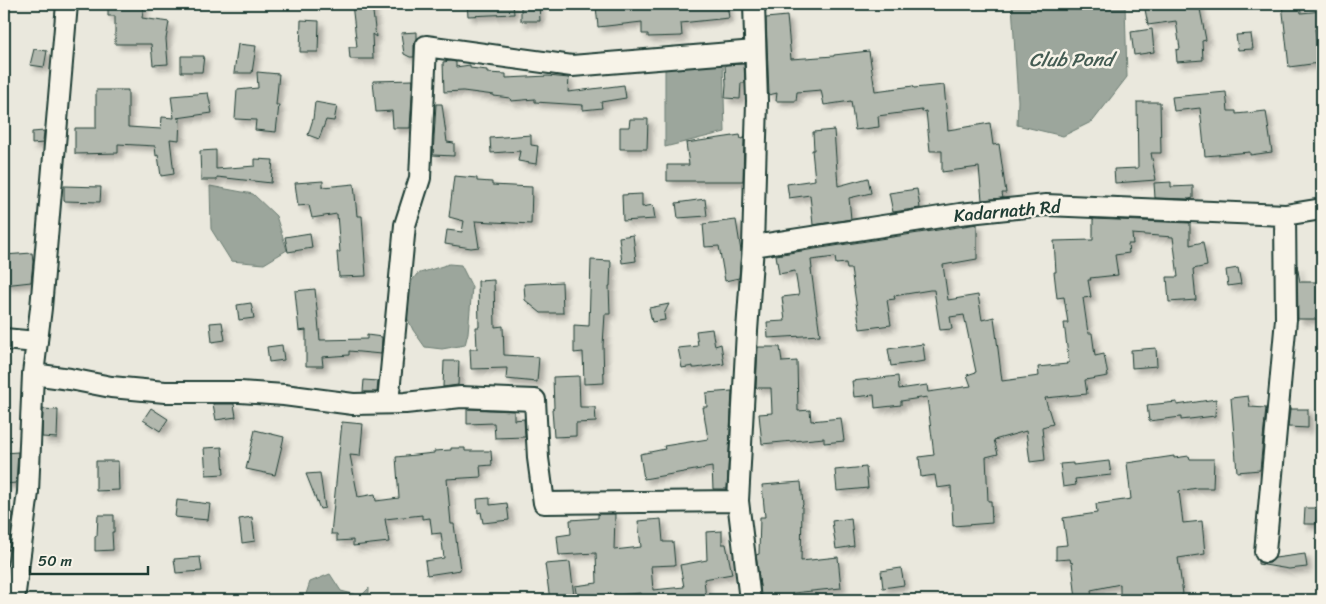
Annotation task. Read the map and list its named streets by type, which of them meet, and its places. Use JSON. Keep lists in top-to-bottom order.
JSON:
{
  "streets": {
    "street": ["Kadarnath Rd"]
  },
  "water": ["Club Pond"],
  "scale_bar": "50 m"
}
